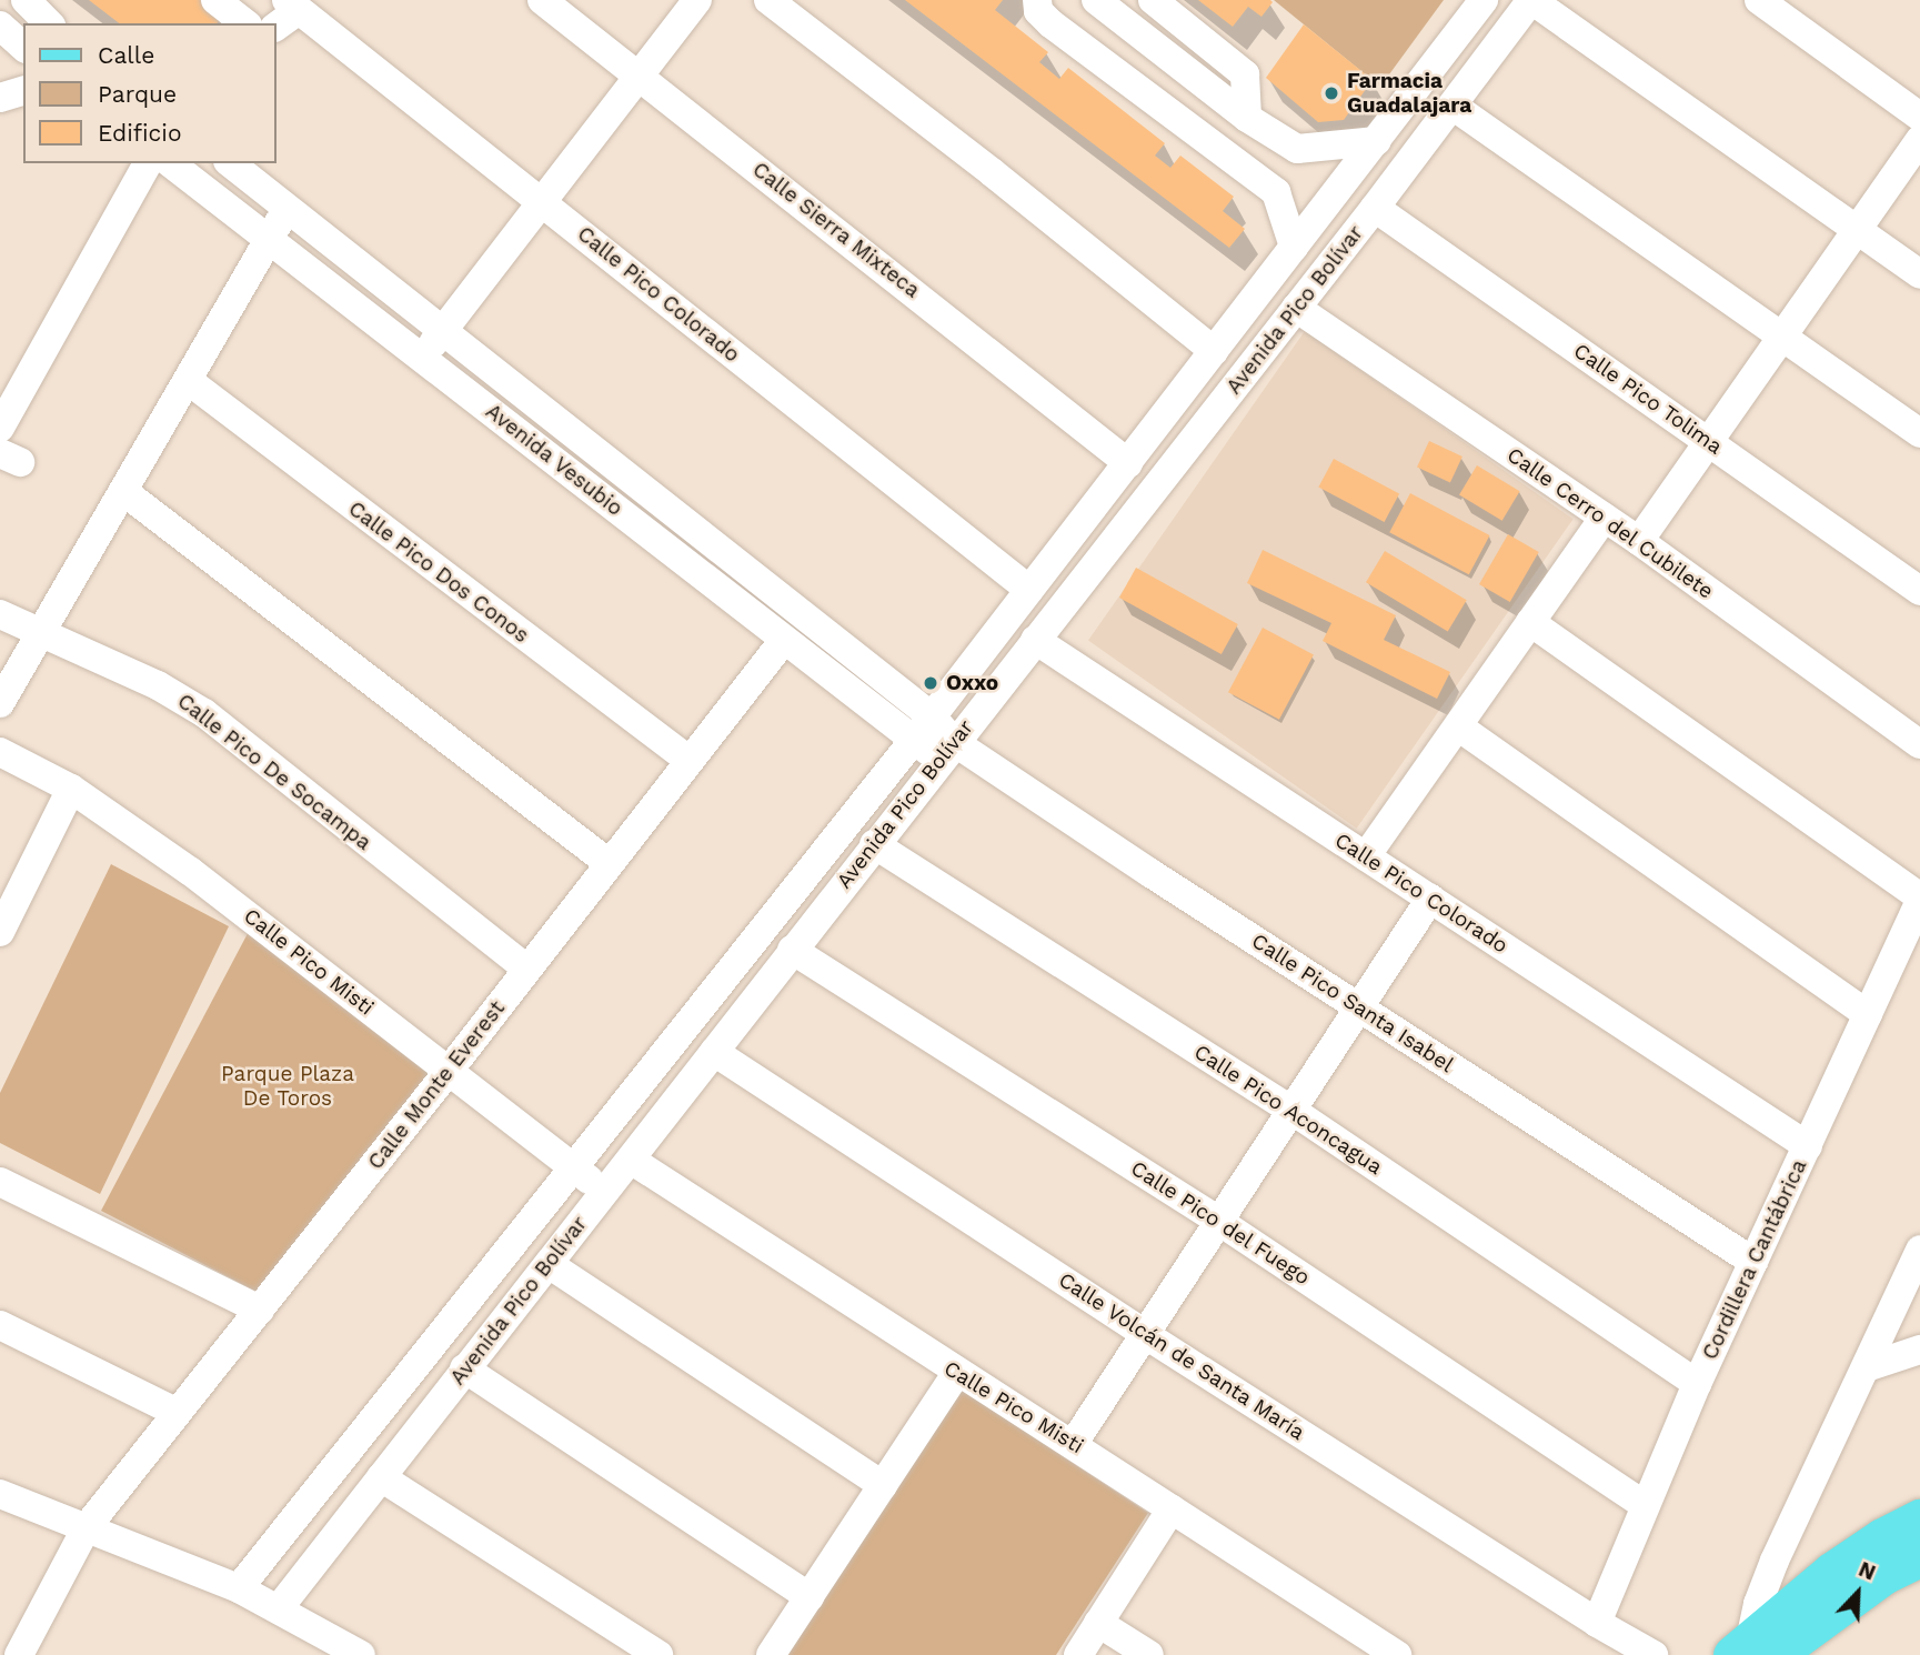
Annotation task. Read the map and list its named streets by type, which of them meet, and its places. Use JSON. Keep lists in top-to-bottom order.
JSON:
{
  "streets": {
    "street": [
      "Calle Sierra Mixteca",
      "Calle Pico Colorado",
      "Avenida Pico Bolívar",
      "Calle Pico Tolima",
      "Avenida Vesubio",
      "Calle Cerro del Cubilete",
      "Calle Pico Dos Conos",
      "Calle Pico De Socampa",
      "Calle Pico Misti",
      "Calle Pico Santa Isabel",
      "Calle Monte Everest",
      "Calle Pico Aconcagua",
      "Calle Pico del Fuego",
      "Cordillera Cantábrica",
      "Calle Volcán de Santa María"
    ]
  },
  "crossings": [
    ["Calle Sierra Mixteca", "Avenida Pico Bolívar"],
    ["Calle Pico Colorado", "Avenida Pico Bolívar"],
    ["Calle Pico Colorado", "Cordillera Cantábrica"],
    ["Avenida Pico Bolívar", "Calle Pico Tolima"],
    ["Avenida Pico Bolívar", "Avenida Vesubio"],
    ["Avenida Pico Bolívar", "Calle Cerro del Cubilete"],
    ["Avenida Pico Bolívar", "Calle Pico Misti"],
    ["Avenida Pico Bolívar", "Calle Pico Santa Isabel"],
    ["Avenida Pico Bolívar", "Calle Pico Aconcagua"],
    ["Avenida Pico Bolívar", "Calle Pico del Fuego"],
    ["Avenida Pico Bolívar", "Calle Volcán de Santa María"],
    ["Avenida Vesubio", "Calle Pico Santa Isabel"],
    ["Avenida Vesubio", "Calle Monte Everest"],
    ["Calle Pico Dos Conos", "Calle Monte Everest"],
    ["Calle Pico De Socampa", "Calle Monte Everest"],
    ["Calle Pico Misti", "Calle Monte Everest"],
    ["Calle Pico Santa Isabel", "Cordillera Cantábrica"],
    ["Calle Pico Aconcagua", "Cordillera Cantábrica"],
    ["Calle Pico del Fuego", "Cordillera Cantábrica"],
    ["Cordillera Cantábrica", "Calle Volcán de Santa María"]
  ],
  "parks": ["Parque Plaza De Toros"],
  "places": ["Farmacia Guadalajara", "Oxxo"],
  "legend": ["Calle", "Parque", "Edificio"],
  "north": "top right"
}
